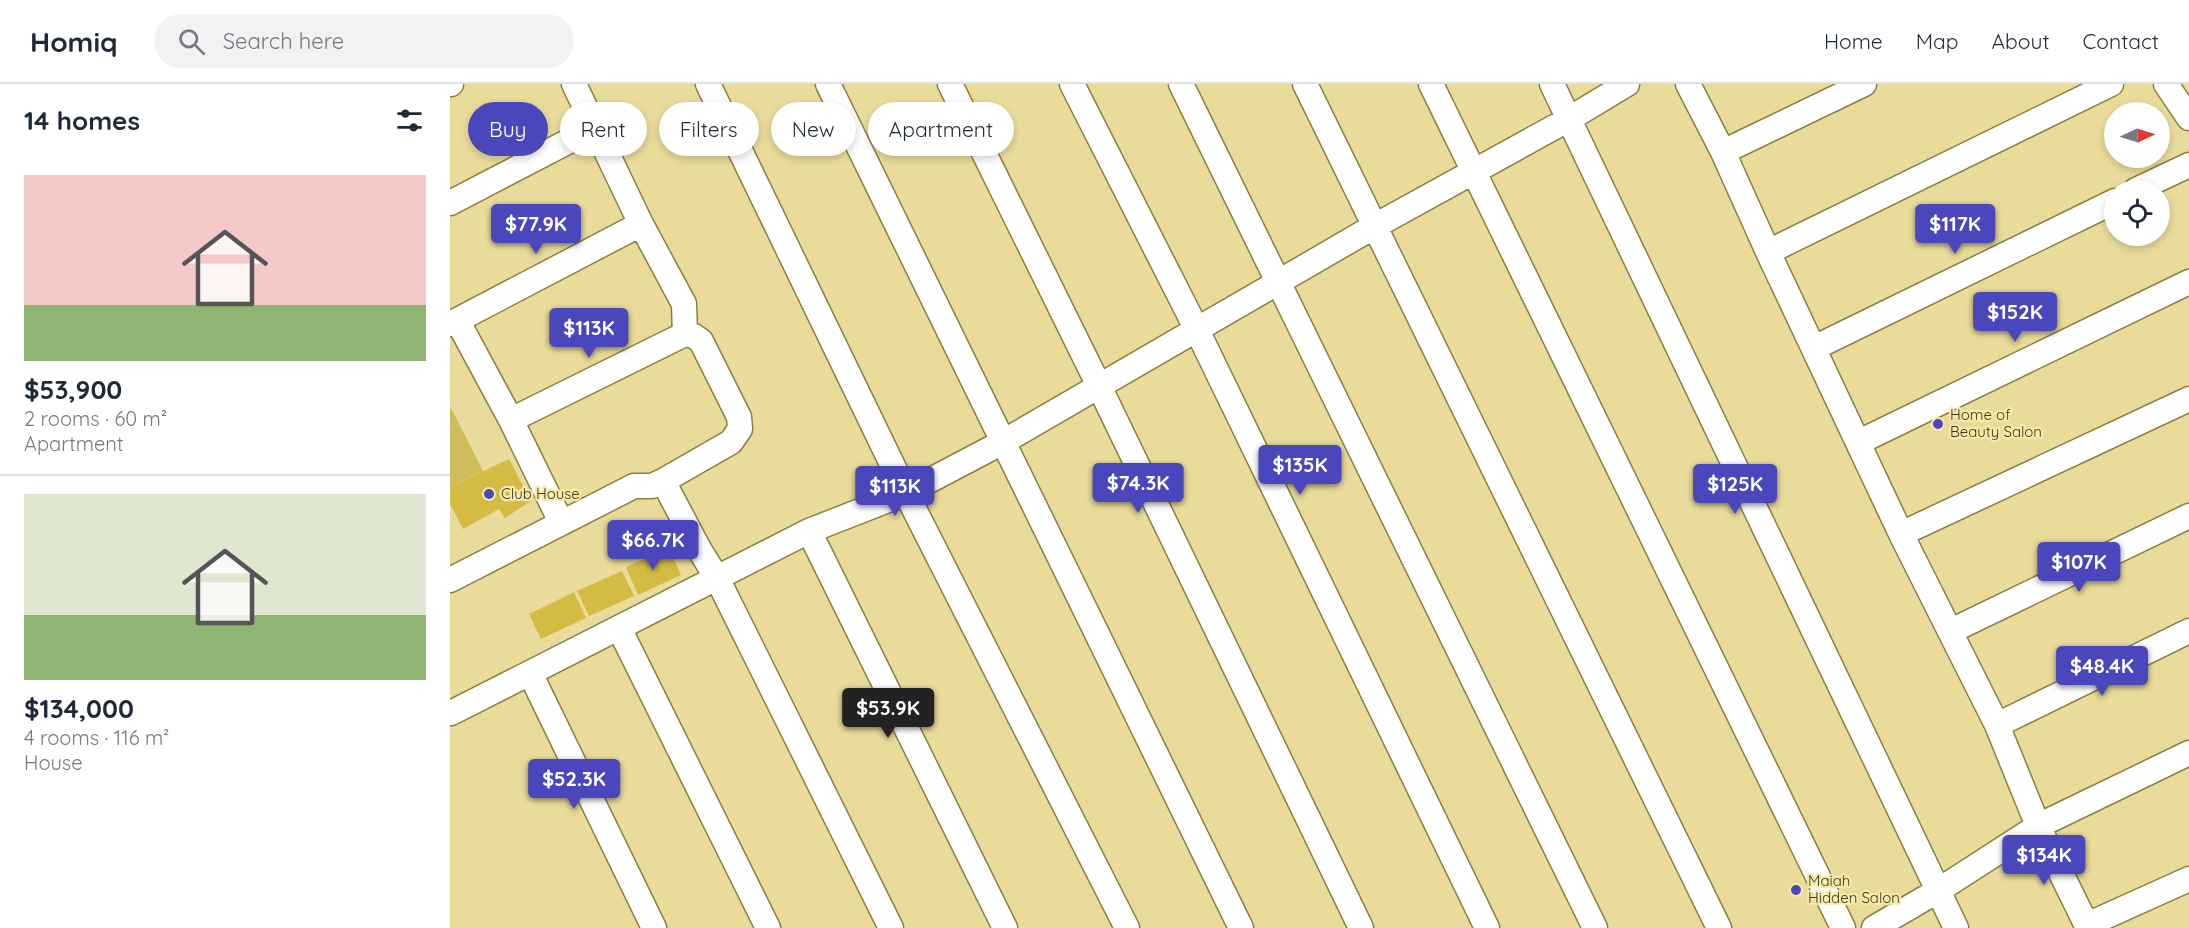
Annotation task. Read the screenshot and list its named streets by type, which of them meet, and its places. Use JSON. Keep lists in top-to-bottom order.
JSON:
{
  "places": ["Home of Beauty Salon", "Club House", "Maiah Hidden Salon"],
  "north": "right",
  "page": {
    "header": "Homiq",
    "search": "Search here",
    "nav": [
      "Home",
      "Map",
      "About",
      "Contact"
    ],
    "heading": "14 homes",
    "chip": [
      "Buy",
      "Rent",
      "Filters",
      "New",
      "Apartment"
    ],
    "list": [
      {
        "name": "$53,900",
        "note": "2 rooms · 60 m² · Apartment"
      },
      {
        "name": "$134,000",
        "note": "4 rooms · 116 m² · House"
      }
    ],
    "price": [
      "$77.9K",
      "$117K",
      "$152K",
      "$113K",
      "$135K",
      "$74.3K",
      "$125K",
      "$113K",
      "$66.7K",
      "$107K",
      "$48.4K",
      "$53.9K",
      "$52.3K",
      "$134K"
    ]
  }
}
